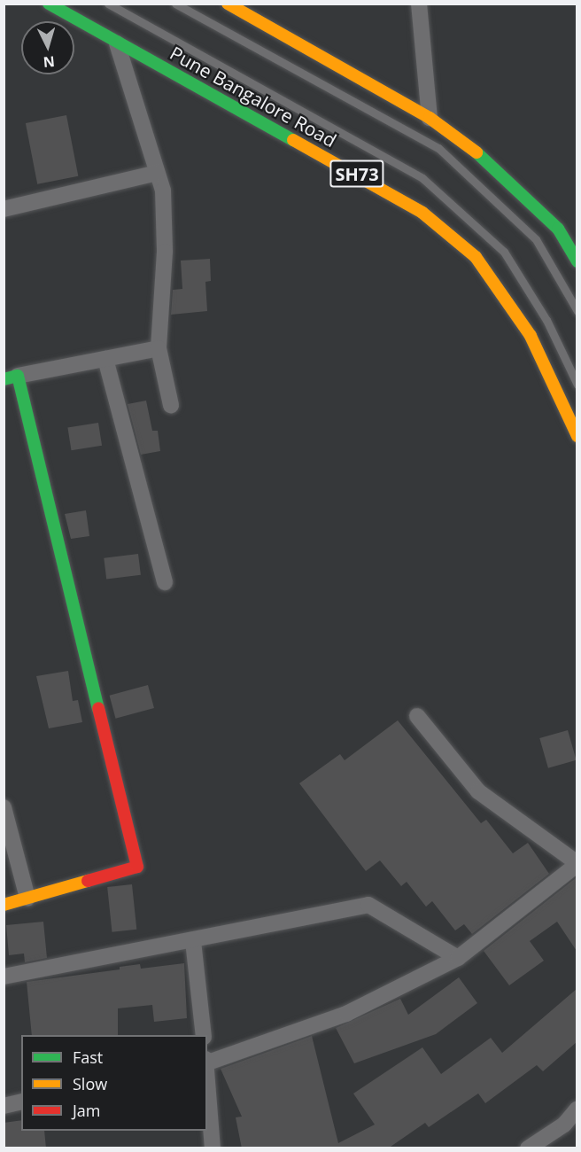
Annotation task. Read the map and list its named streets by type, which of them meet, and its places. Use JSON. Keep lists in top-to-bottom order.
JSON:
{
  "streets": {
    "main road": ["Pune Bangalore Road", "SH73"]
  },
  "legend": ["Fast", "Slow", "Jam"],
  "north": "bottom"
}
